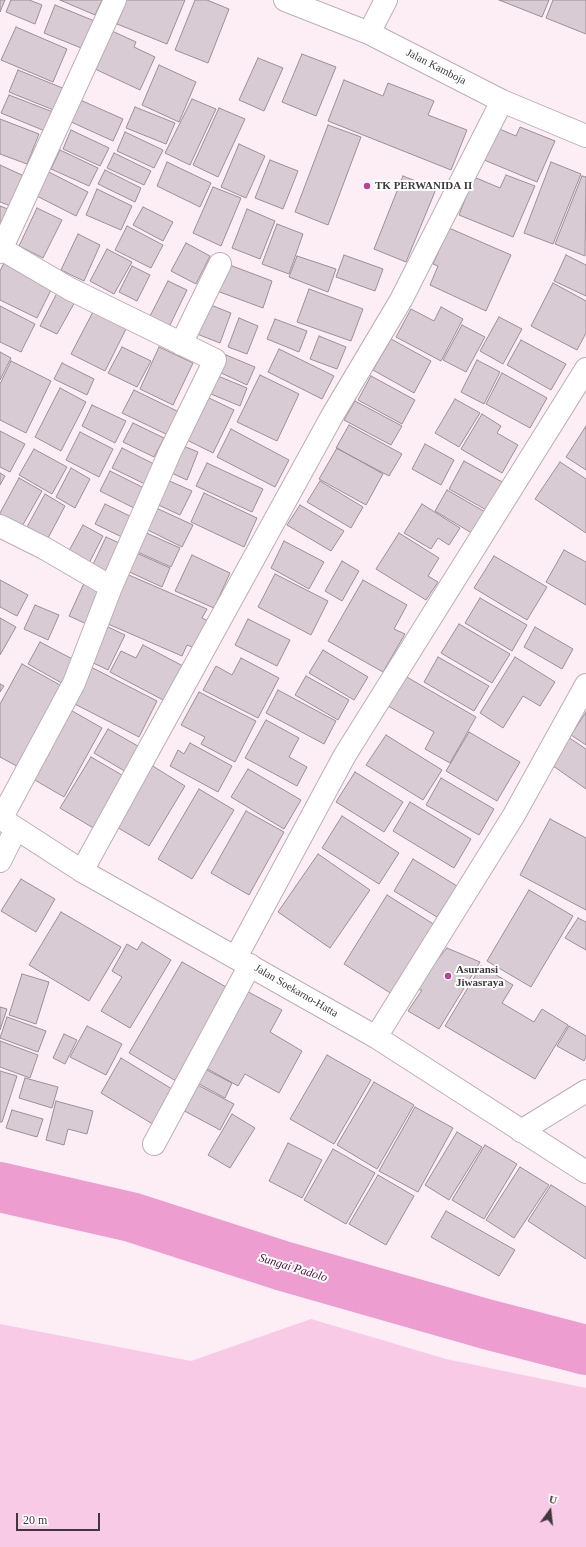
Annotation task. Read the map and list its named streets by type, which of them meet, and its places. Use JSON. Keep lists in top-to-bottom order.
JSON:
{
  "streets": {
    "main road": ["Jalan Kamboja", "Jalan Soekarno-Hatta"]
  },
  "water": ["Sungai Padolo"],
  "places": ["TK PERWANIDA II", "Asuransi Jiwasraya"],
  "scale_bar": "20 m",
  "north": "top"
}
